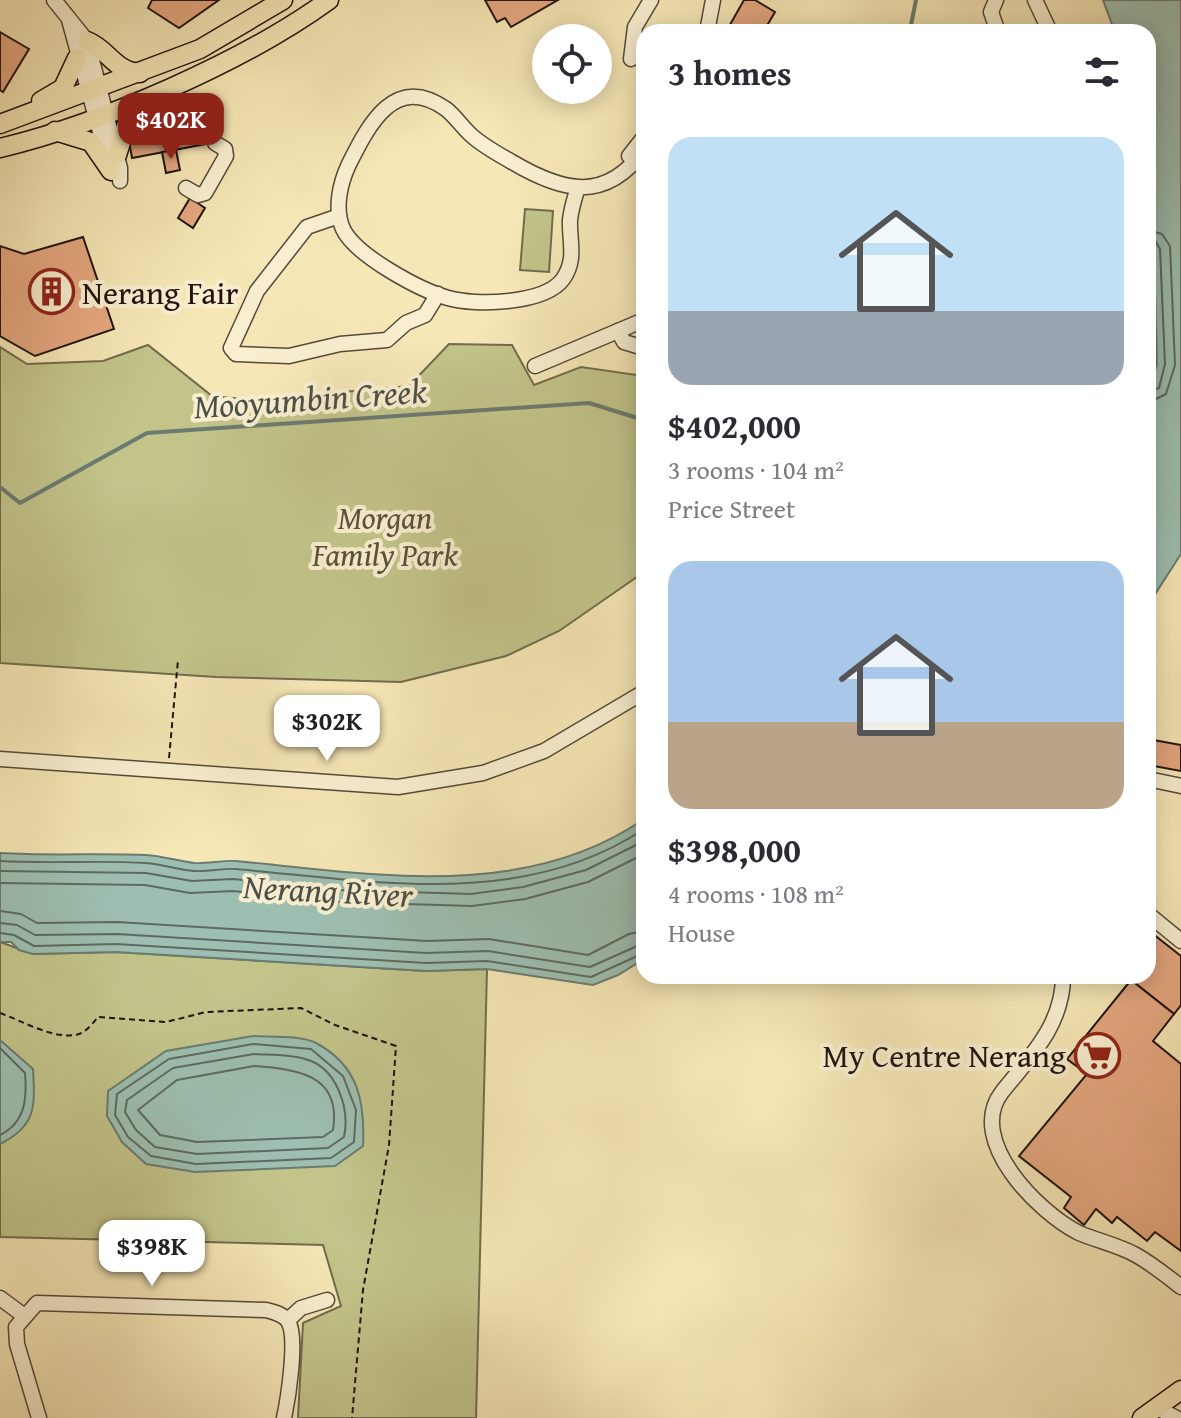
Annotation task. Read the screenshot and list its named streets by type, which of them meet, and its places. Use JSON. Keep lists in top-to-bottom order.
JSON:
{
  "water": ["Mooyumbin Creek", "Nerang River"],
  "parks": ["Morgan Family Park"],
  "places": {
    "building": ["Nerang Fair"],
    "supermarket": ["My Centre Nerang"]
  },
  "page": {
    "heading": "3 homes",
    "price": ["$402K", "$302K", "$398K"],
    "list": [
      {
        "name": "$402,000",
        "note": "3 rooms · 104 m² · Price Street"
      },
      {
        "name": "$398,000",
        "note": "4 rooms · 108 m² · House"
      }
    ]
  }
}
